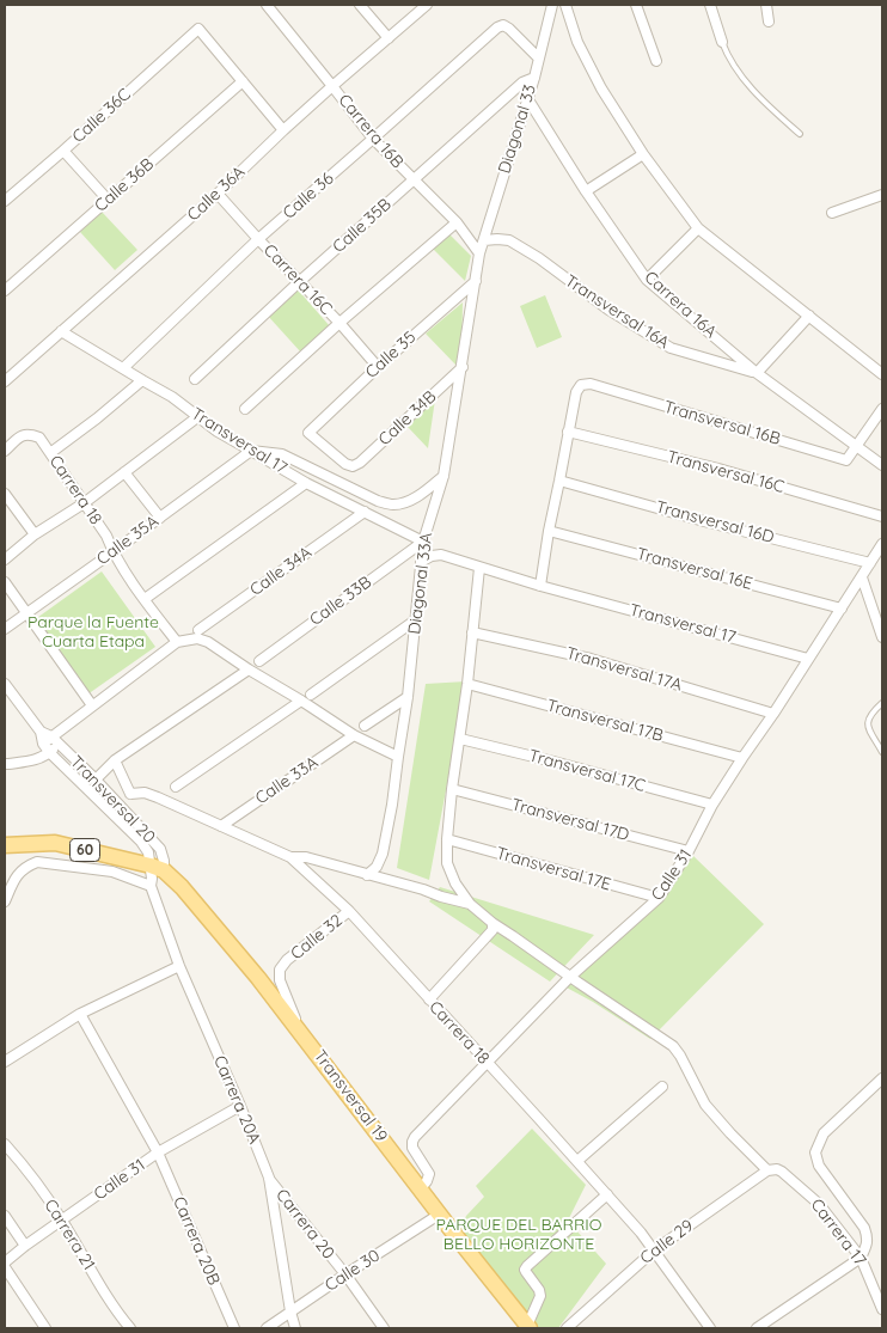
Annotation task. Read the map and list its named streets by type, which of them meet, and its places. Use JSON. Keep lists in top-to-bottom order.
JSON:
{
  "streets": {
    "main road": ["60", "Transversal 19"],
    "street": [
      "Calle 36C",
      "Diagonal 33",
      "Carrera 16B",
      "Calle 36B",
      "Calle 36A",
      "Calle 36",
      "Calle 35B",
      "Carrera 16C",
      "Carrera 16A",
      "Transversal 16A",
      "Calle 35",
      "Calle 34B",
      "Transversal 16B",
      "Transversal 17",
      "Transversal 16C",
      "Carrera 18",
      "Transversal 16D",
      "Calle 35A",
      "Transversal 16E",
      "Calle 34A",
      "Diagonal 33A",
      "Calle 33B",
      "Transversal 17A",
      "Transversal 17B",
      "Transversal 17C",
      "Calle 33A",
      "Transversal 20",
      "Transversal 17D",
      "Transversal 17E",
      "Calle 31",
      "Calle 32",
      "Carrera 20A",
      "Carrera 20",
      "Carrera 17",
      "Carrera 21",
      "Carrera 20B",
      "Calle 29",
      "Calle 30"
    ]
  },
  "crossings": [
    ["Calle 36C", "Calle 36B"],
    ["Diagonal 33", "Carrera 16B"],
    ["Diagonal 33", "Calle 36"],
    ["Diagonal 33", "Calle 35B"],
    ["Diagonal 33", "Carrera 16A"],
    ["Diagonal 33", "Transversal 16A"],
    ["Diagonal 33", "Diagonal 33A"],
    ["Carrera 16B", "Calle 36A"],
    ["Carrera 16B", "Calle 36"],
    ["Carrera 16B", "Calle 35B"],
    ["Carrera 16B", "Diagonal 33A"],
    ["Calle 36A", "Carrera 16C"],
    ["Calle 36A", "Transversal 17"],
    ["Calle 36", "Carrera 16C"],
    ["Calle 36", "Transversal 17"],
    ["Calle 35B", "Carrera 16C"],
    ["Carrera 16C", "Calle 35"],
    ["Carrera 16A", "Transversal 16A"],
    ["Carrera 16A", "Transversal 16B"],
    ["Calle 35", "Calle 34B"],
    ["Calle 35", "Diagonal 33A"],
    ["Calle 34B", "Diagonal 33A"],
    ["Transversal 16B", "Transversal 16C"],
    ["Transversal 17", "Calle 35A"],
    ["Transversal 17", "Calle 34A"],
    ["Transversal 17", "Diagonal 33A"],
    ["Transversal 17", "Calle 33B"],
    ["Transversal 17", "Calle 31"],
    ["Carrera 18", "Calle 35A"],
    ["Carrera 18", "Calle 33A"],
    ["Carrera 18", "Calle 31"],
    ["Carrera 18", "Calle 32"],
    ["Carrera 18", "Calle 29"],
    ["Transversal 16D", "Calle 31"],
    ["Transversal 16E", "Calle 31"],
    ["Diagonal 33A", "Calle 33B"],
    ["Transversal 17A", "Calle 31"],
    ["Transversal 17B", "Calle 31"],
    ["Transversal 17C", "Calle 31"],
    ["Transversal 20", "60"],
    ["Transversal 20", "Transversal 19"],
    ["Transversal 20", "Carrera 20A"],
    ["Transversal 17D", "Calle 31"],
    ["60", "Transversal 19"],
    ["60", "Carrera 20A"],
    ["Transversal 17E", "Calle 31"],
    ["Calle 31", "Transversal 19"],
    ["Calle 31", "Carrera 20A"],
    ["Calle 31", "Carrera 17"],
    ["Calle 31", "Carrera 21"],
    ["Calle 31", "Carrera 20B"],
    ["Calle 32", "Transversal 19"],
    ["Transversal 19", "Carrera 20A"],
    ["Transversal 19", "Calle 30"],
    ["Carrera 20A", "Carrera 20"],
    ["Carrera 20A", "Calle 30"],
    ["Carrera 20", "Calle 30"],
    ["Carrera 17", "Calle 29"]
  ],
  "parks": ["Parque la Fuente Cuarta Etapa", "PARQUE DEL BARRIO BELLO HORIZONTE"]
}
